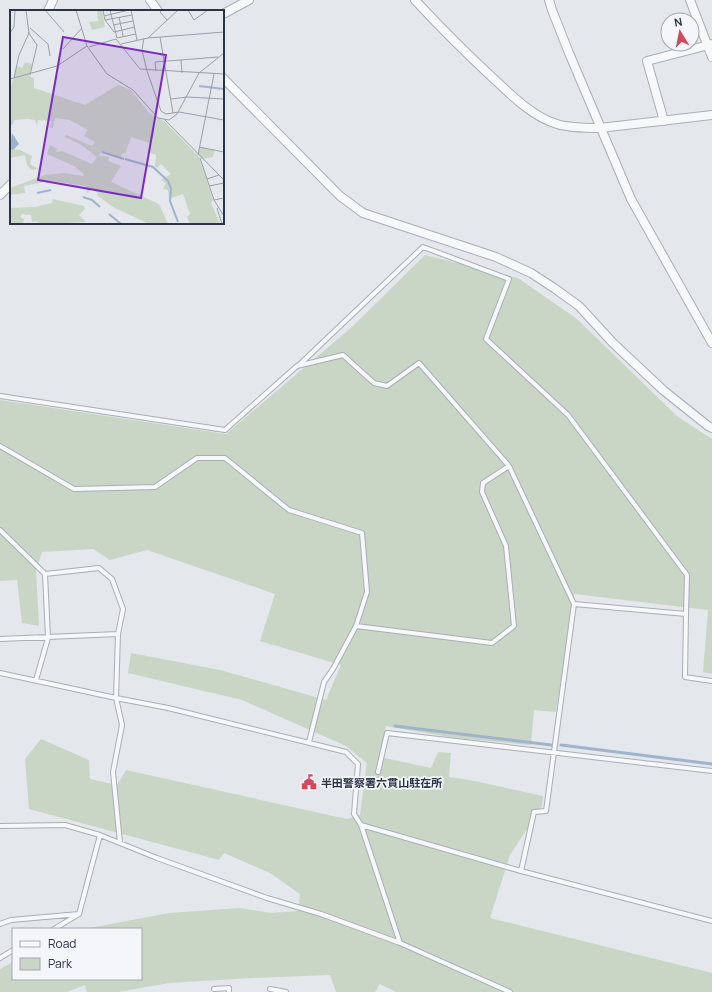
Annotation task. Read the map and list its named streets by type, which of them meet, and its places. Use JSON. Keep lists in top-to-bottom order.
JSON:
{
  "places": {
    "public building": ["半田警察署六貫山駐在所"]
  },
  "legend": ["Road", "Park"],
  "north": "top"
}
